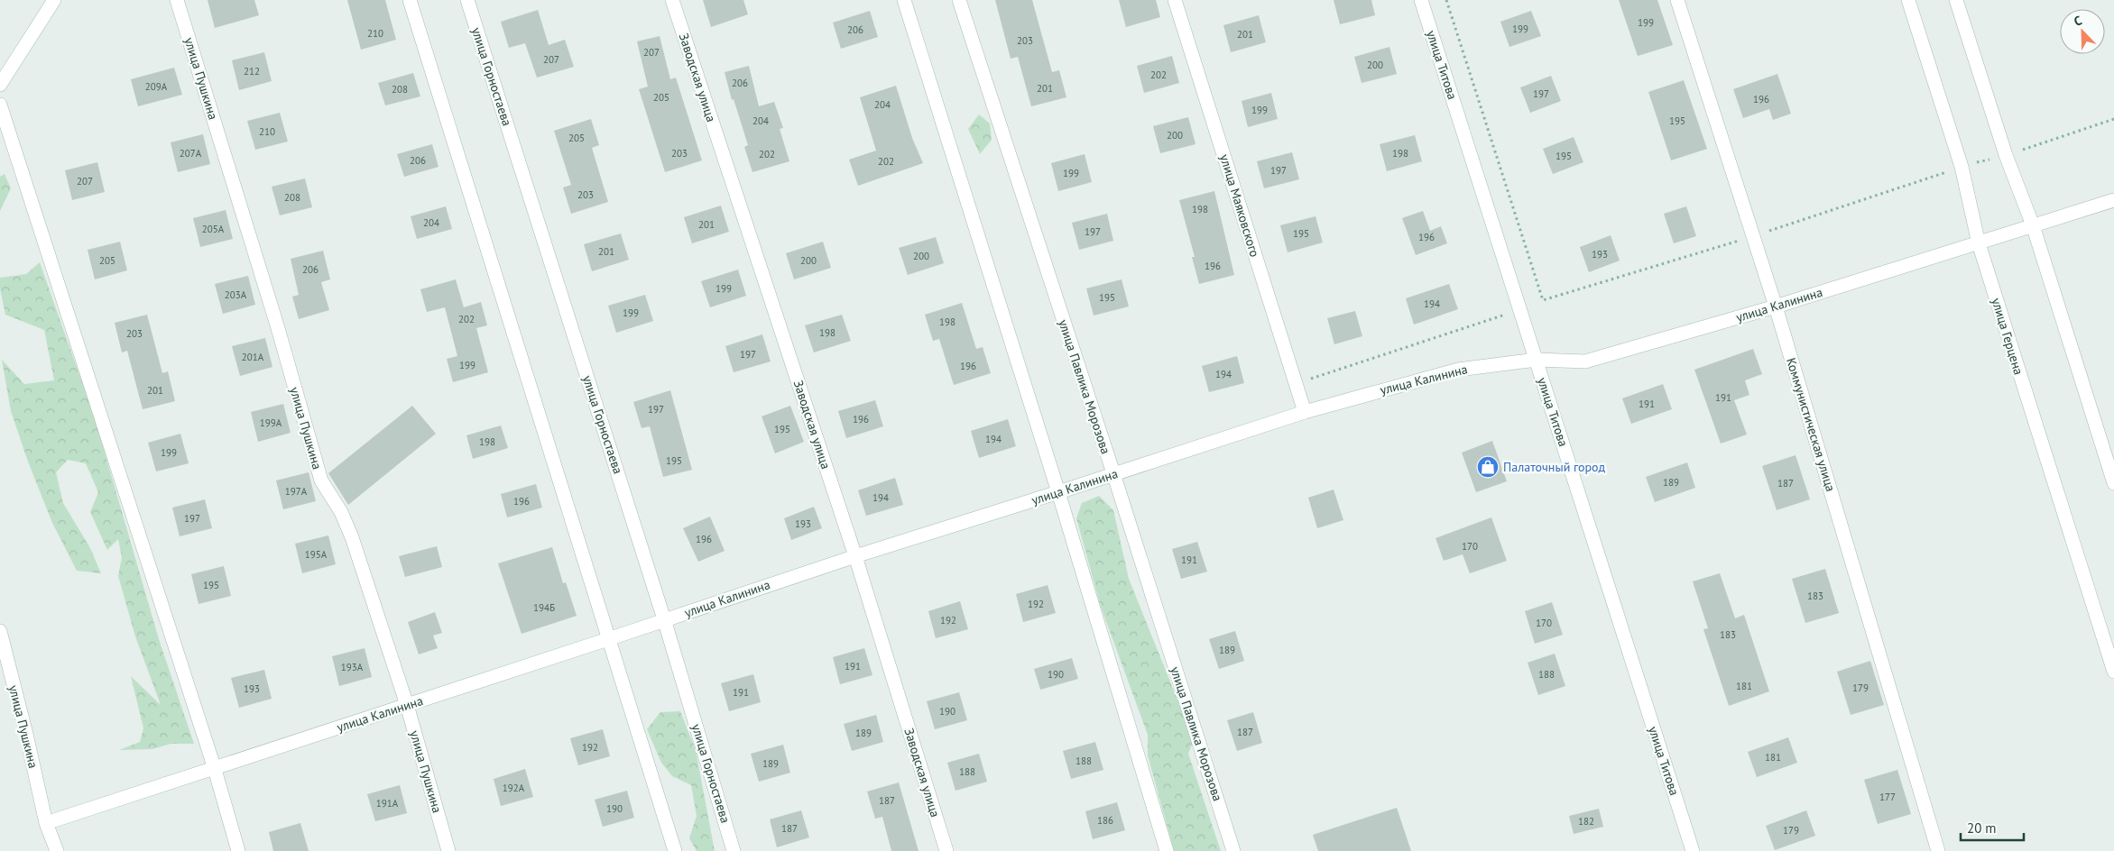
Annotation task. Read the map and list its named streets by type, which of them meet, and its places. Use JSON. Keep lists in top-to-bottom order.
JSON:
{
  "streets": {
    "street": [
      "улица Титова",
      "улица Горностаева",
      "Заводская улица",
      "улица Пушкина",
      "улица Маяковского",
      "улица Калинина",
      "улица Герцена",
      "улица Павлика Морозова",
      "Коммунистическая улица"
    ]
  },
  "crossings": [
    ["улица Титова", "улица Калинина"],
    ["улица Горностаева", "улица Калинина"],
    ["Заводская улица", "улица Калинина"],
    ["улица Пушкина", "улица Калинина"],
    ["улица Маяковского", "улица Калинина"],
    ["улица Калинина", "улица Герцена"],
    ["улица Калинина", "улица Павлика Морозова"],
    ["улица Калинина", "Коммунистическая улица"]
  ],
  "places": {
    "shop": ["Палаточный город"]
  },
  "house_numbers": [
    "199",
    "199",
    "206",
    "210",
    "201",
    "203",
    "207",
    "207",
    "200",
    "212",
    "202",
    "206",
    "209А",
    "201",
    "208",
    "197",
    "205",
    "196",
    "204",
    "199",
    "204",
    "195",
    "210",
    "200",
    "205",
    "207А",
    "203",
    "198",
    "202",
    "195",
    "206",
    "202",
    "197",
    "199",
    "207",
    "203",
    "208",
    "198",
    "204",
    "201",
    "205А",
    "197",
    "195",
    "196",
    "201",
    "193",
    "200",
    "205",
    "200",
    "196",
    "206",
    "199",
    "203А",
    "195",
    "194",
    "199",
    "202",
    "198",
    "198",
    "203",
    "197",
    "201А",
    "199",
    "196",
    "194",
    "201",
    "191",
    "191",
    "197",
    "196",
    "199А",
    "195",
    "194",
    "198",
    "199",
    "195",
    "189",
    "187",
    "197А",
    "194",
    "196",
    "197",
    "193",
    "196",
    "170",
    "195А",
    "191",
    "195",
    "183",
    "192",
    "194Б",
    "192",
    "170",
    "183",
    "189",
    "191",
    "193А",
    "190",
    "188",
    "181",
    "179",
    "193",
    "191",
    "190",
    "187",
    "189",
    "192",
    "181",
    "188",
    "189",
    "188",
    "192А",
    "177",
    "187",
    "191А",
    "190",
    "186",
    "182",
    "187",
    "179"
  ],
  "scale_bar": "20 m",
  "north": "top left"
}
